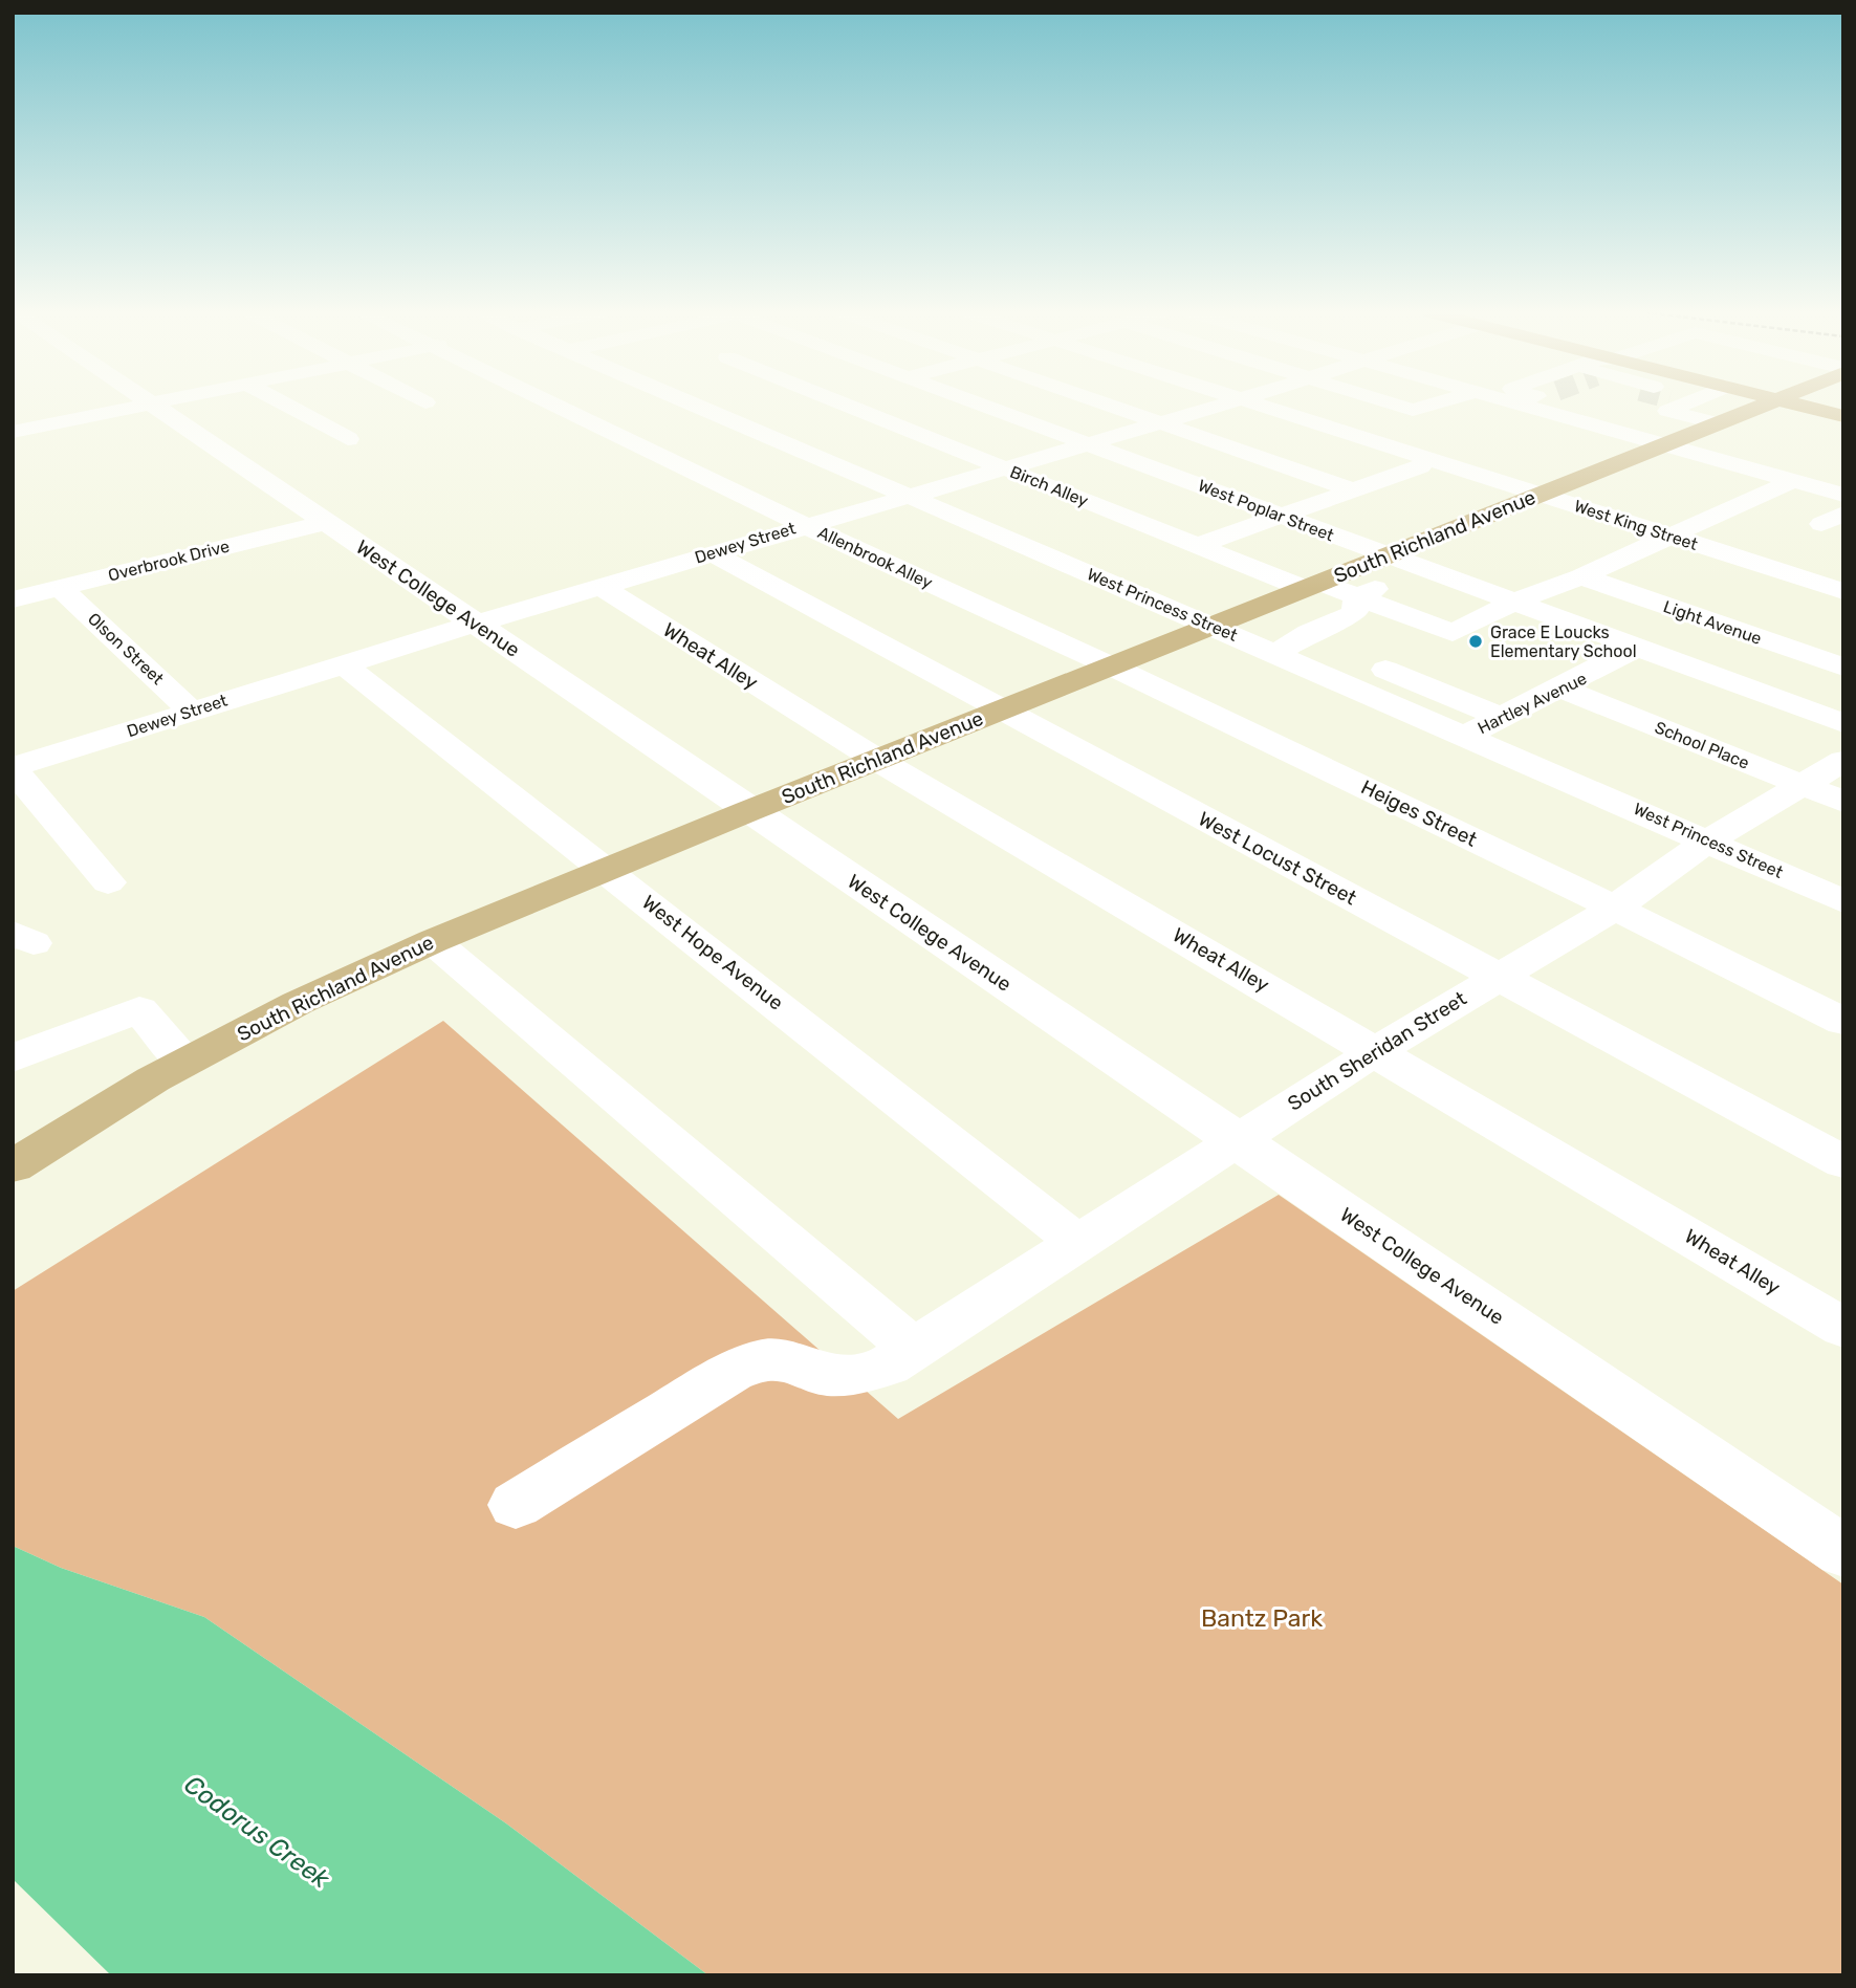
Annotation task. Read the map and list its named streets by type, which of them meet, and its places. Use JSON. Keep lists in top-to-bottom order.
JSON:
{
  "streets": {
    "main road": ["South Richland Avenue"],
    "street": [
      "Birch Alley",
      "West Poplar Street",
      "West King Street",
      "Dewey Street",
      "Allenbrook Alley",
      "Overbrook Drive",
      "West College Avenue",
      "West Princess Street",
      "Light Avenue",
      "Olson Street",
      "Wheat Alley",
      "Hartley Avenue",
      "School Place",
      "Heiges Street",
      "West Locust Street",
      "West Hope Avenue",
      "South Sheridan Street"
    ]
  },
  "crossings": [
    ["Birch Alley", "Dewey Street"],
    ["West Poplar Street", "South Richland Avenue"],
    ["West Poplar Street", "Dewey Street"],
    ["West Poplar Street", "Hartley Avenue"],
    ["West King Street", "South Richland Avenue"],
    ["South Richland Avenue", "West College Avenue"],
    ["South Richland Avenue", "West Princess Street"],
    ["South Richland Avenue", "Wheat Alley"],
    ["South Richland Avenue", "Heiges Street"],
    ["South Richland Avenue", "West Locust Street"],
    ["South Richland Avenue", "West Hope Avenue"],
    ["Dewey Street", "Allenbrook Alley"],
    ["Dewey Street", "West College Avenue"],
    ["Dewey Street", "West Princess Street"],
    ["Dewey Street", "Olson Street"],
    ["Dewey Street", "Wheat Alley"],
    ["Dewey Street", "West Locust Street"],
    ["Dewey Street", "West Hope Avenue"],
    ["Allenbrook Alley", "Heiges Street"],
    ["Overbrook Drive", "West College Avenue"],
    ["Overbrook Drive", "Olson Street"],
    ["West College Avenue", "South Sheridan Street"],
    ["West Princess Street", "Hartley Avenue"],
    ["West Princess Street", "South Sheridan Street"],
    ["Wheat Alley", "South Sheridan Street"],
    ["Hartley Avenue", "School Place"],
    ["School Place", "South Sheridan Street"],
    ["Heiges Street", "South Sheridan Street"],
    ["West Locust Street", "South Sheridan Street"],
    ["West Hope Avenue", "South Sheridan Street"]
  ],
  "water": ["Codorus Creek"],
  "parks": ["Bantz Park"],
  "places": ["Grace E Loucks Elementary School"]
}
